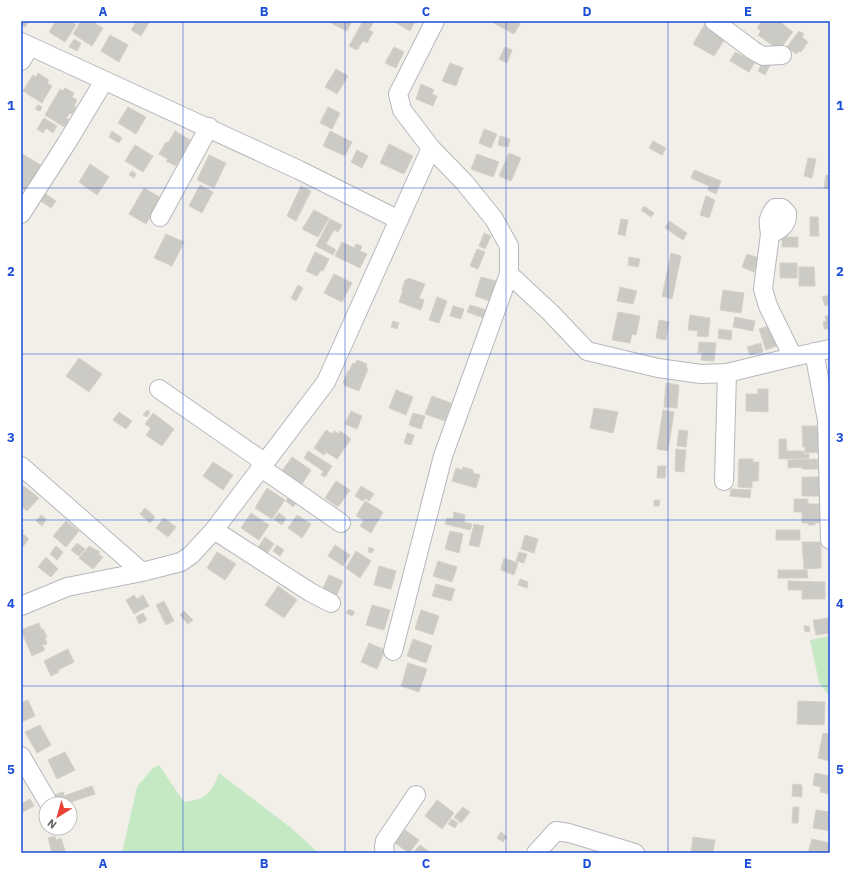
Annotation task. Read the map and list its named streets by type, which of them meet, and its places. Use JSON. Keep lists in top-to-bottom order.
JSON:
{
  "north": "bottom left",
  "grid": {
    "columns": [
      "A",
      "B",
      "C",
      "D",
      "E"
    ],
    "rows": [
      "1",
      "2",
      "3",
      "4",
      "5"
    ]
  }
}
